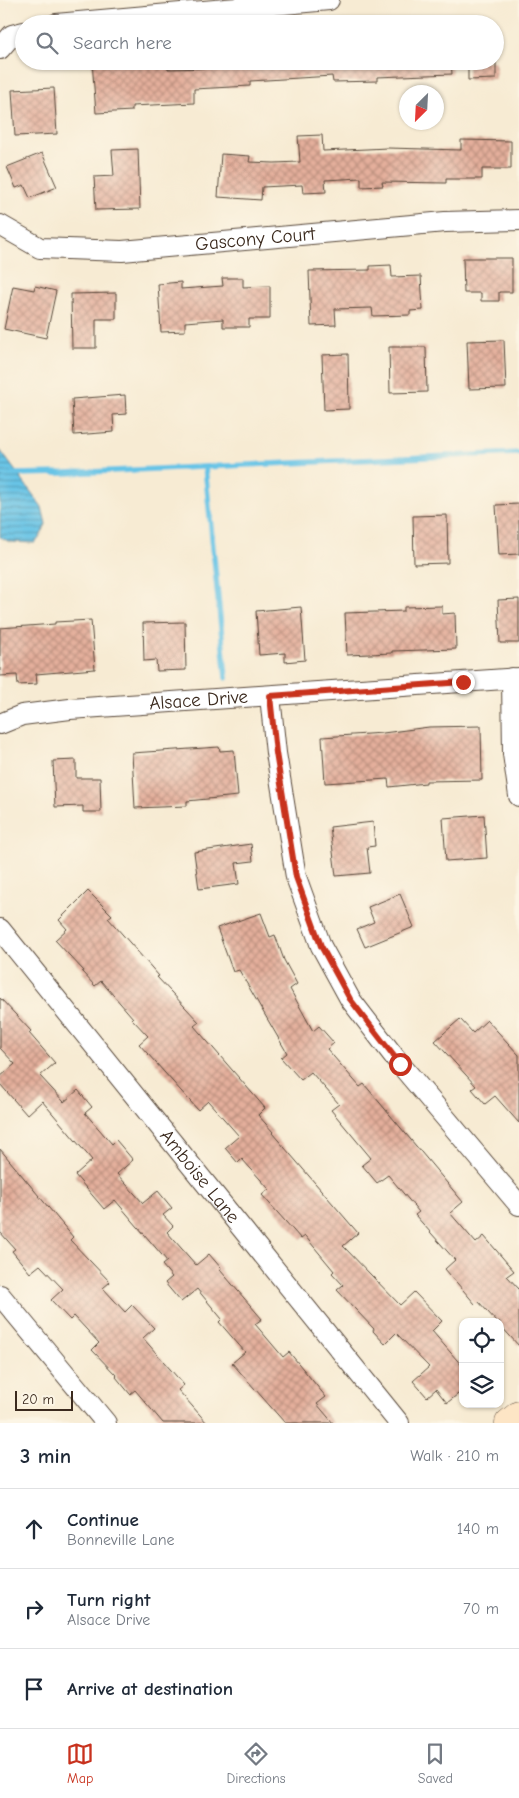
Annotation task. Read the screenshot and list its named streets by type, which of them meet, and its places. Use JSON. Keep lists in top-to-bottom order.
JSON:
{
  "streets": {
    "street": ["Gascony Court", "Alsace Drive", "Amboise Lane"]
  },
  "scale_bar": "20 m",
  "north": "bottom left",
  "page": {
    "search": "Search here",
    "scale": "20 m",
    "heading": ["3 min", "Walk · 210 m"],
    "list": [
      ["Continue", "Bonneville Lane", "140 m"],
      ["Turn right", "Alsace Drive", "70 m"],
      "Arrive at destination"
    ],
    "nav": ["Map", "Directions", "Saved"]
  }
}
